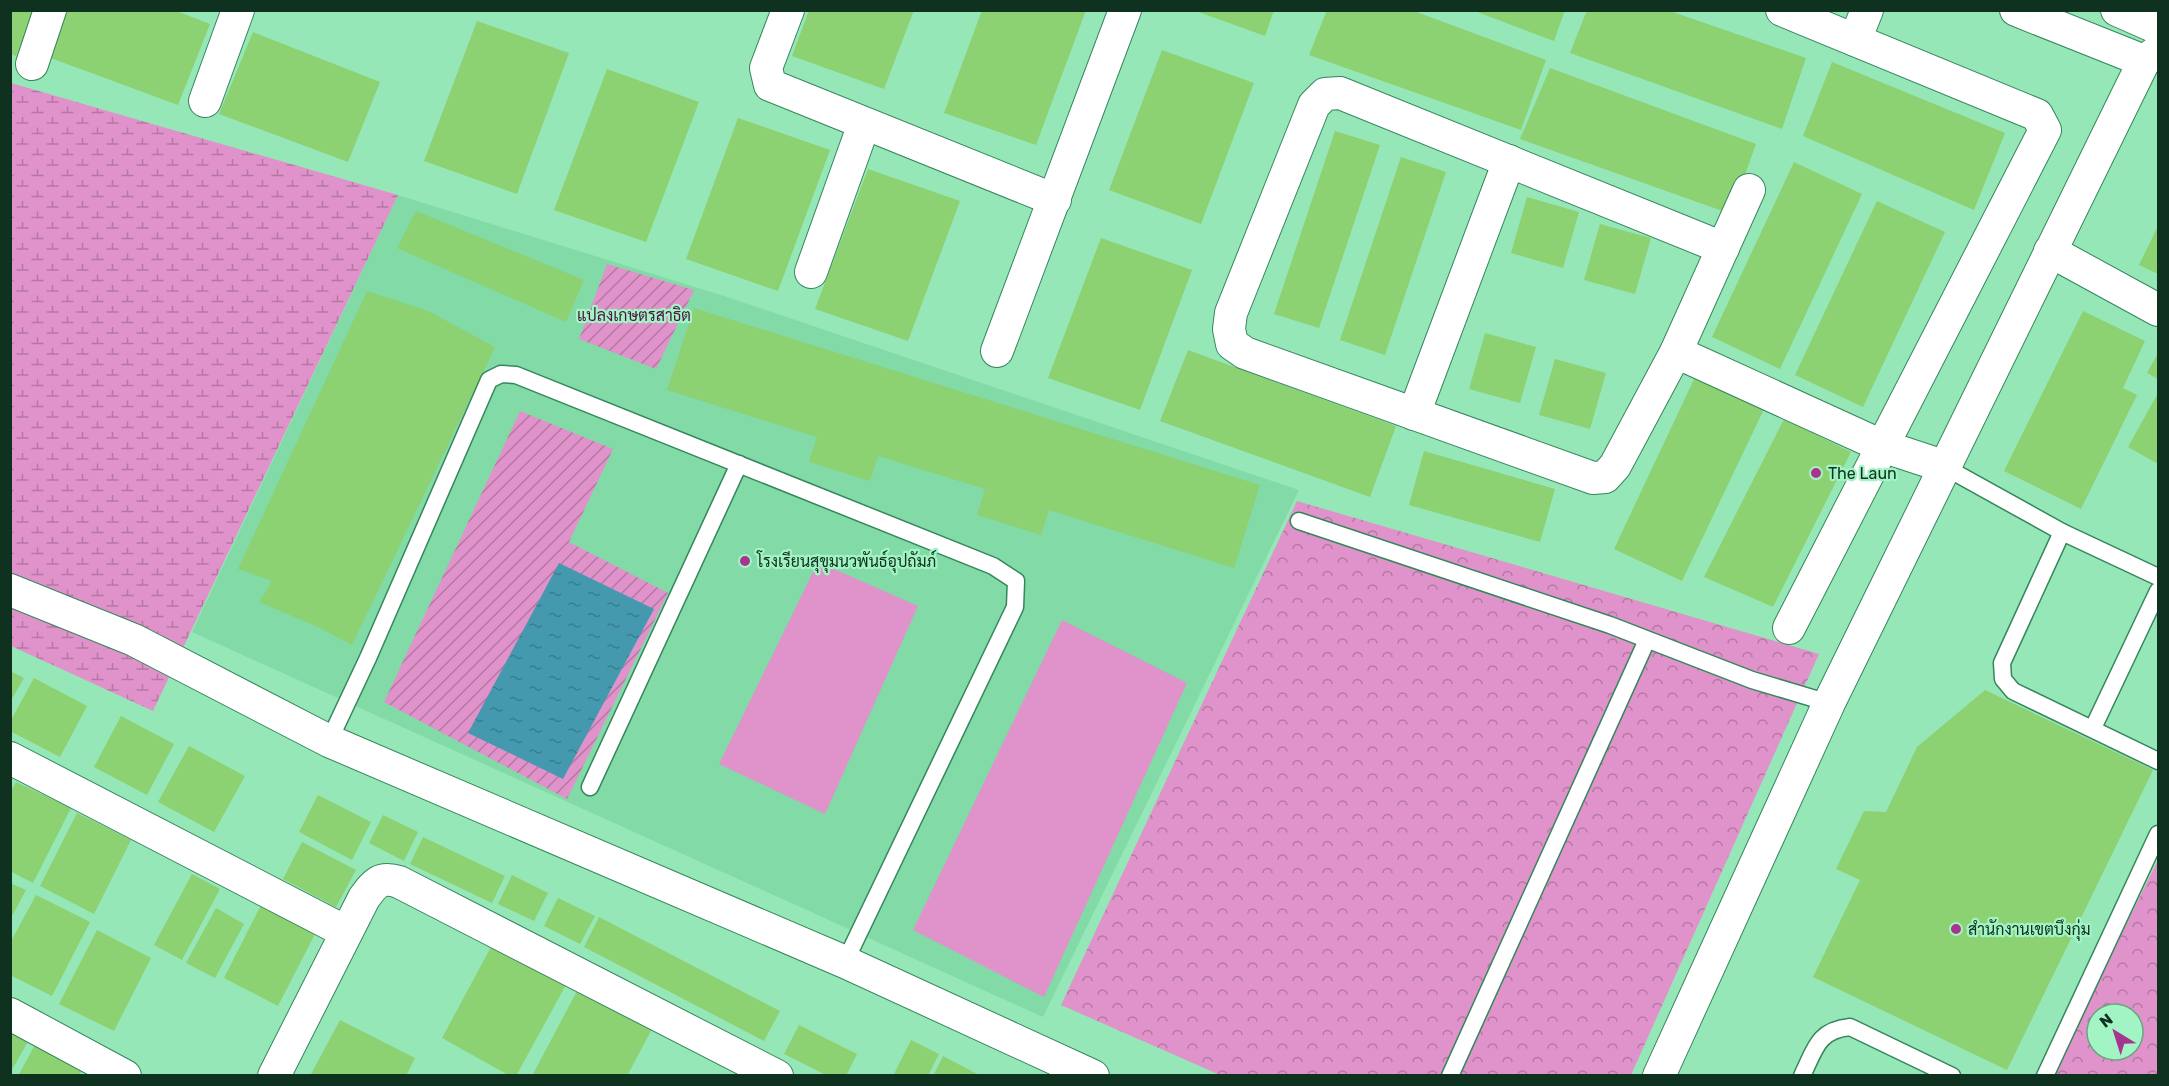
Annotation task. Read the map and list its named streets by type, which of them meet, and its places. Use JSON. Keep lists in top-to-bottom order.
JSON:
{
  "parks": ["แปลงเกษตรสาธิต"],
  "places": ["The Laun", "โรงเรียนสุขุมนวพันธ์อุปถัมภ์", "สำนักงานเขตบึงกุ่ม"],
  "north": "top left"
}
